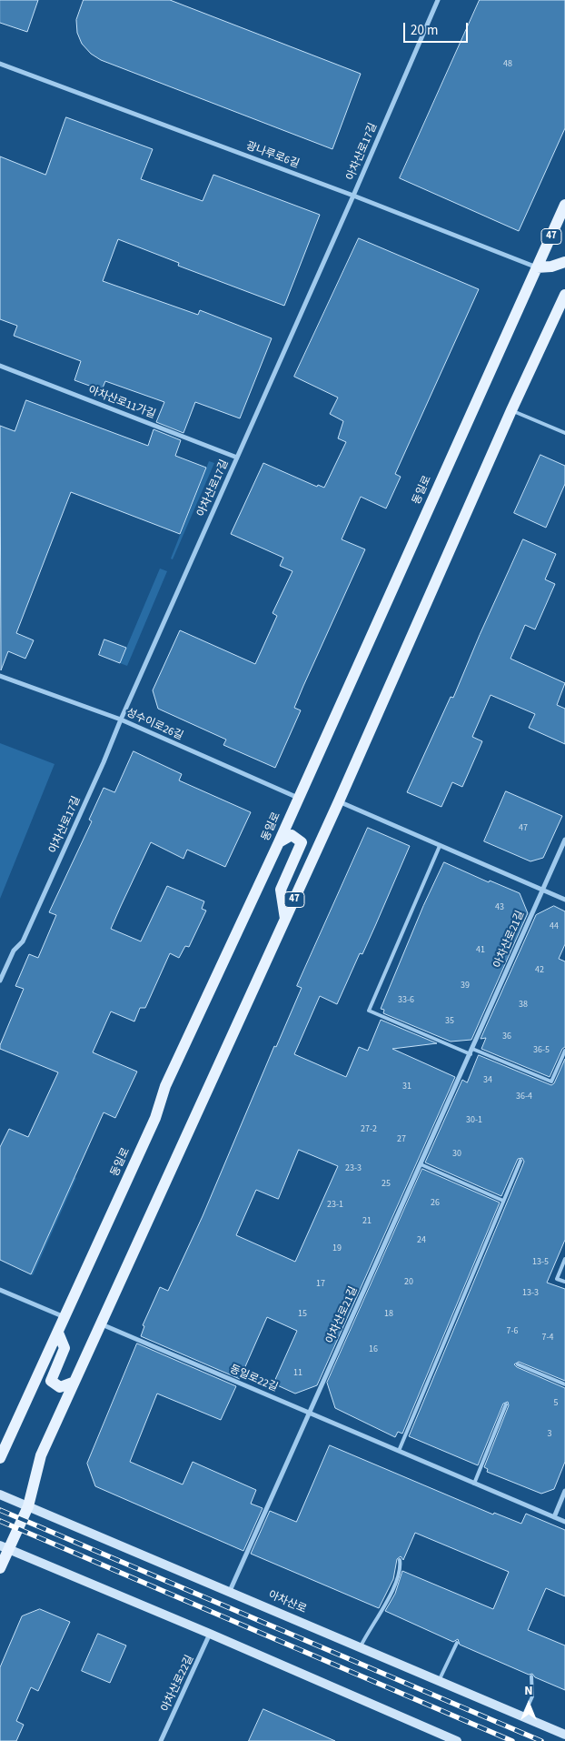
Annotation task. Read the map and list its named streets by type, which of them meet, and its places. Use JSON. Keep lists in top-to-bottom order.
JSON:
{
  "streets": {
    "main road": ["47", "동일로", "아차산로"],
    "street": [
      "아차산로17길",
      "광나루로6길",
      "아차산로11가길",
      "성수이로26길",
      "아차산로21길",
      "동일로22길",
      "아차산로22길"
    ]
  },
  "crossings": [
    ["아차산로17길", "광나루로6길"],
    ["아차산로17길", "아차산로11가길"],
    ["아차산로17길", "성수이로26길"],
    ["광나루로6길", "동일로"],
    ["47", "동일로22길"],
    ["47", "아차산로"],
    ["동일로", "성수이로26길"],
    ["아차산로21길", "동일로22길"],
    ["아차산로21길", "아차산로"]
  ],
  "house_numbers": [
    "48",
    "47",
    "43",
    "44",
    "41",
    "42",
    "39",
    "33-6",
    "38",
    "35",
    "36",
    "36-5",
    "34",
    "31",
    "36-4",
    "30-1",
    "27-2",
    "27",
    "30",
    "23-3",
    "25",
    "26",
    "23-1",
    "21",
    "24",
    "19",
    "13-5",
    "20",
    "17",
    "13-3",
    "15",
    "18",
    "7-6",
    "7-4",
    "16",
    "11",
    "5",
    "3"
  ],
  "scale_bar": "20 m",
  "north": "top"
}
